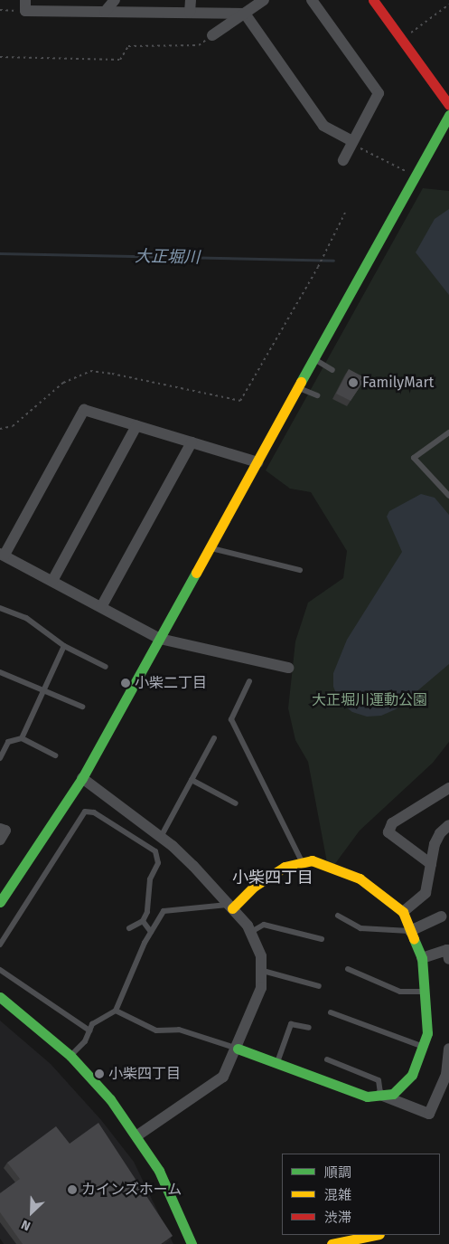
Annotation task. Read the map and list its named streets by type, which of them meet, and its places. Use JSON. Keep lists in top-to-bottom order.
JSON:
{
  "districts": ["小柴四丁目"],
  "water": ["大正堀川"],
  "parks": ["大正堀川運動公園"],
  "places": [
    "FamilyMart",
    "小柴二丁目",
    "小柴四丁目",
    "カインズホーム"
  ],
  "legend": ["順調", "混雑", "渋滞"],
  "north": "bottom left"
}
